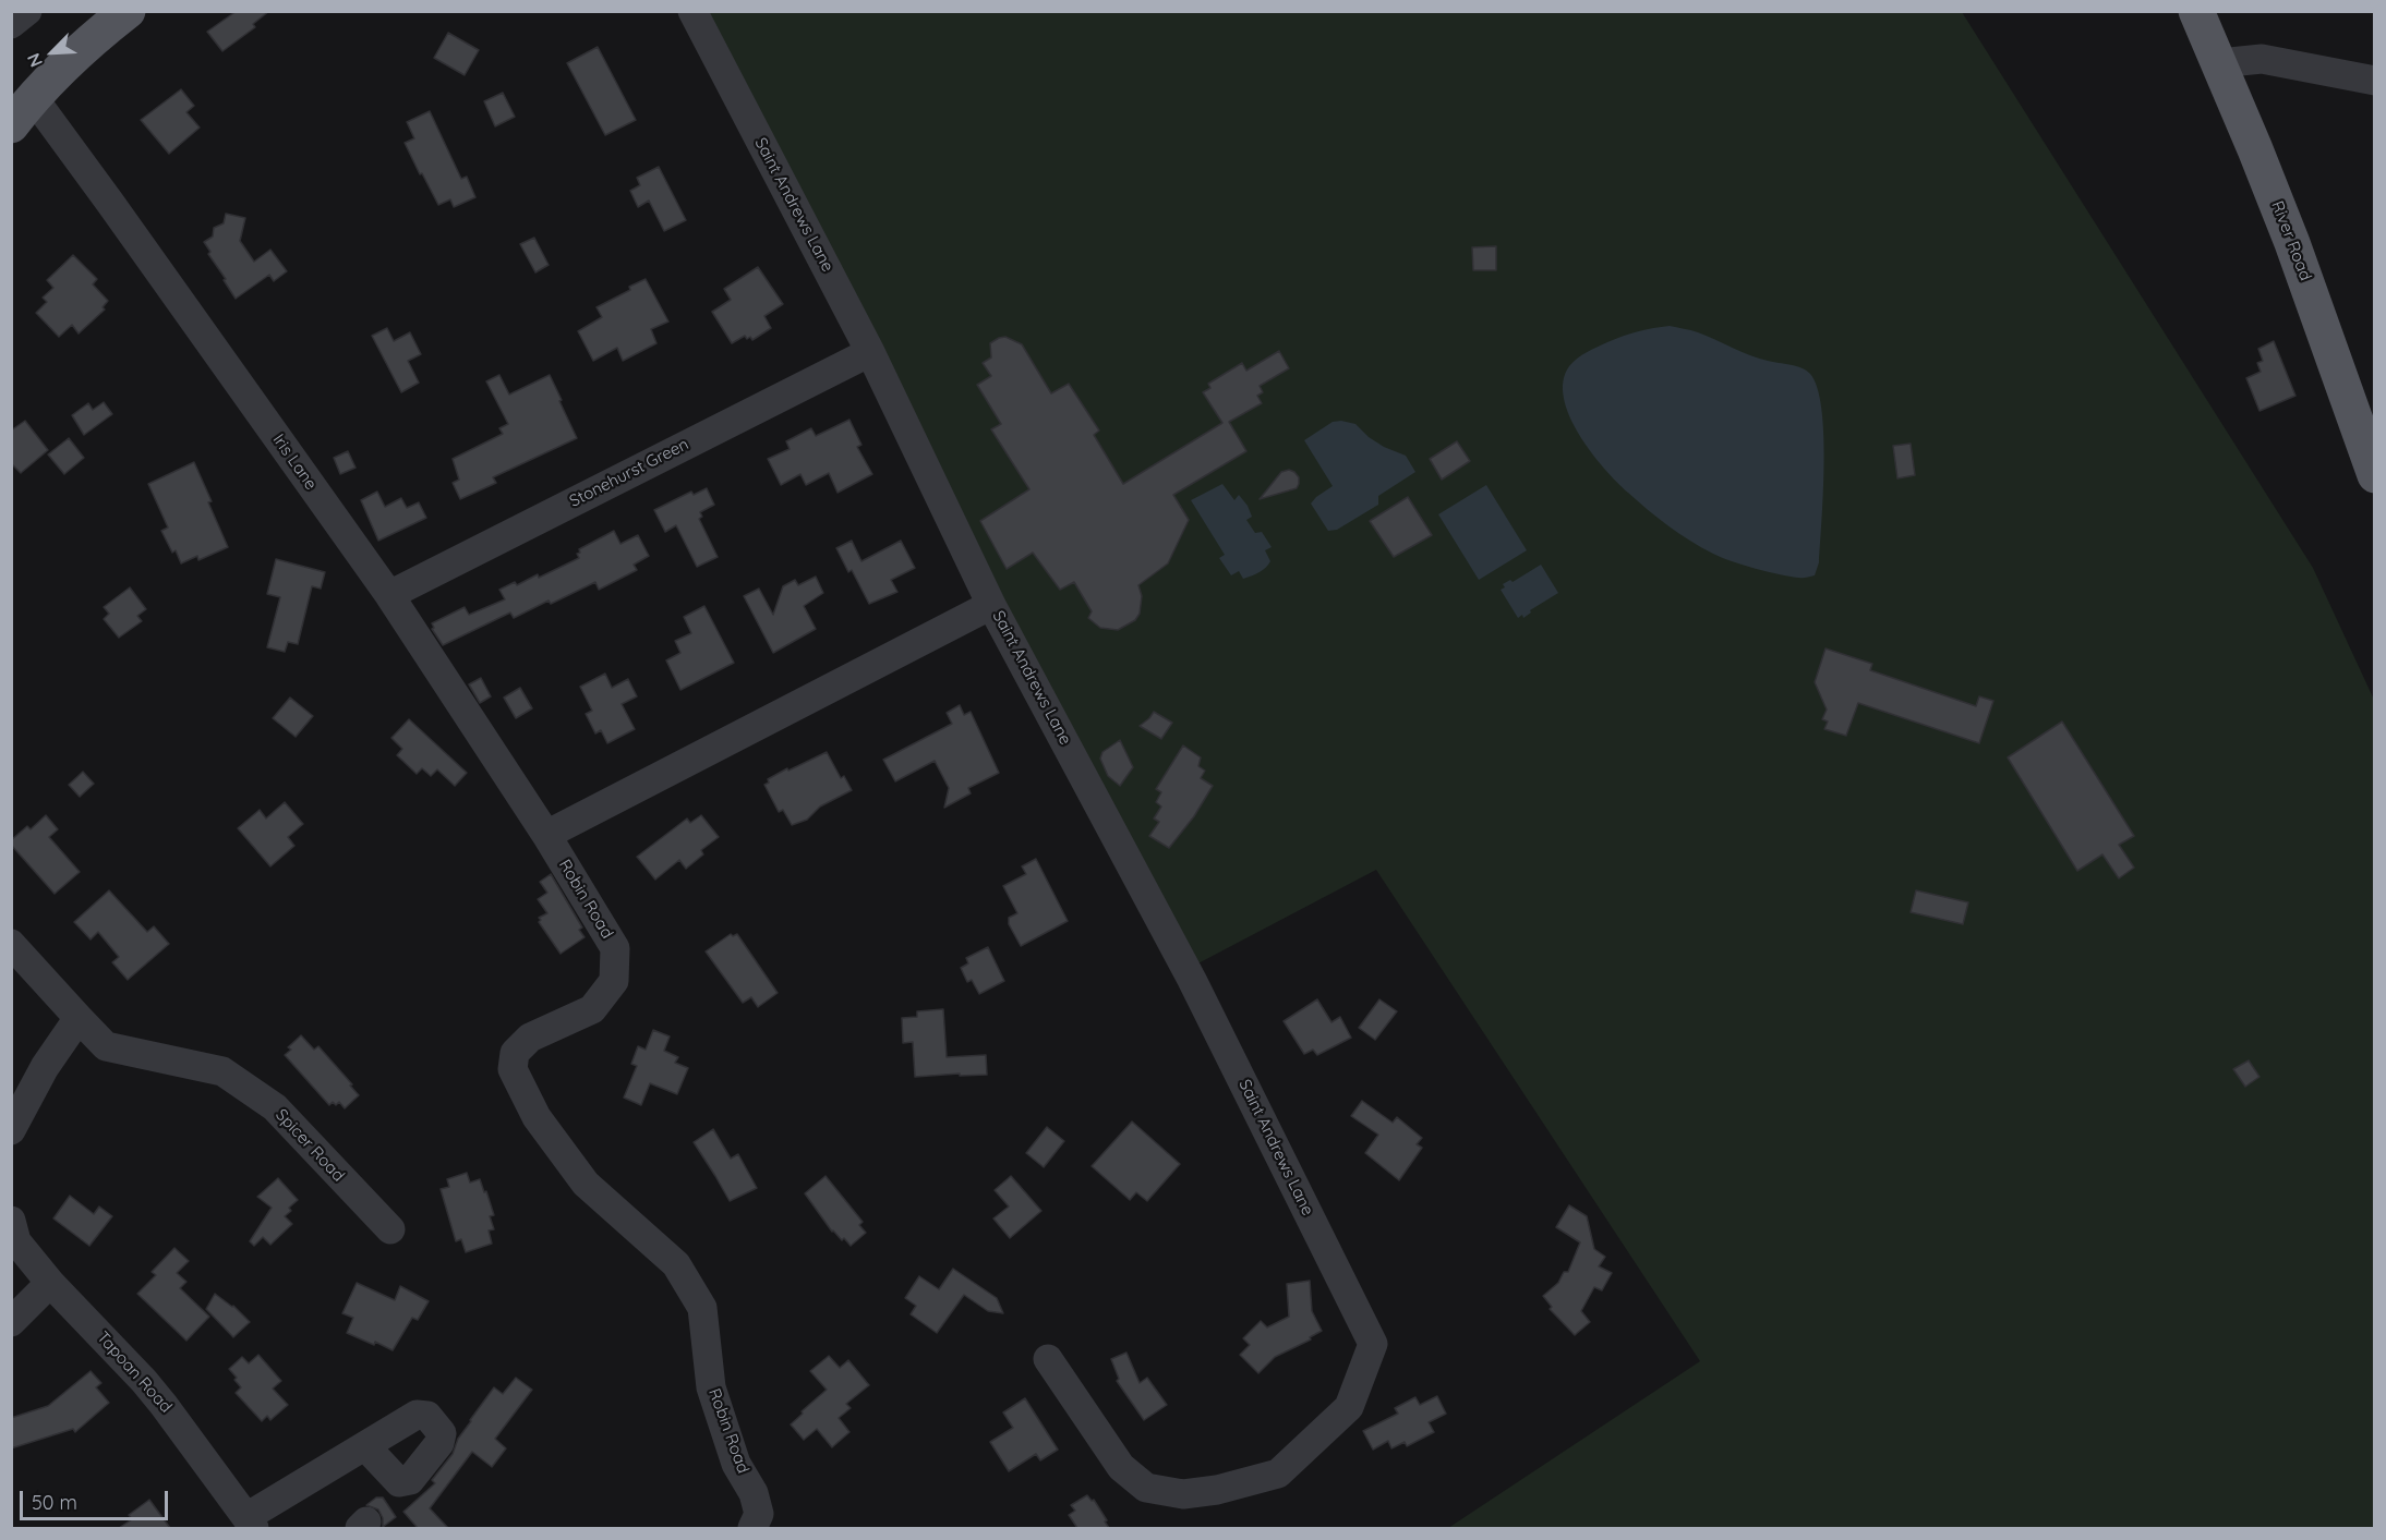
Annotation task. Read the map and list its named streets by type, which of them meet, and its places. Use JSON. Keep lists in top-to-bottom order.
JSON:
{
  "streets": {
    "main road": ["River Road"],
    "street": [
      "Saint Andrews Lane",
      "Iris Lane",
      "Stonehurst Green",
      "Robin Road",
      "Spicer Road",
      "Tapoan Road"
    ]
  },
  "crossings": [
    ["Saint Andrews Lane", "Stonehurst Green"],
    ["Iris Lane", "Stonehurst Green"],
    ["Iris Lane", "Robin Road"]
  ],
  "scale_bar": "50 m",
  "north": "bottom left"
}
